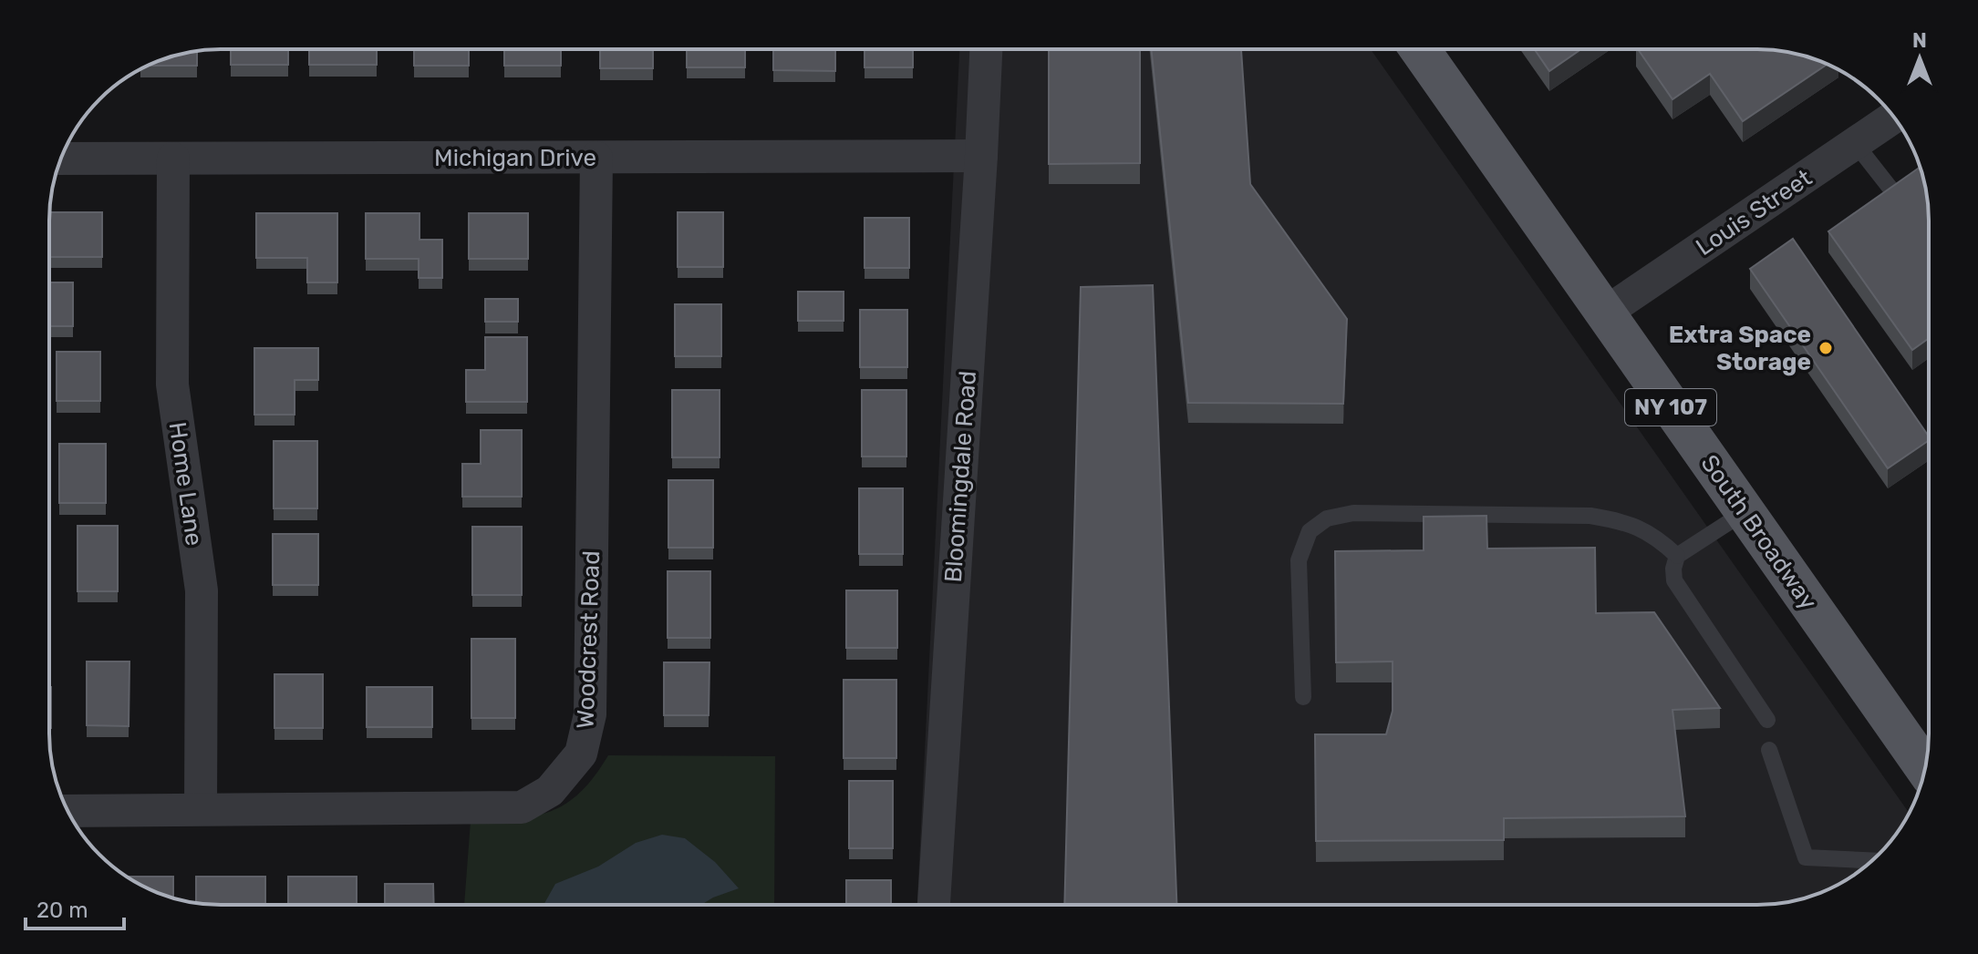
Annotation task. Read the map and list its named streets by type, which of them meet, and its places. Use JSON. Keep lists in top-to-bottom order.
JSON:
{
  "streets": {
    "main road": ["NY 107", "South Broadway"],
    "street": [
      "Michigan Drive",
      "Louis Street",
      "Bloomingdale Road",
      "Home Lane",
      "Woodcrest Road"
    ]
  },
  "crossings": [
    ["Michigan Drive", "Bloomingdale Road"],
    ["Michigan Drive", "Home Lane"],
    ["Michigan Drive", "Woodcrest Road"],
    ["Louis Street", "South Broadway"],
    ["Home Lane", "Woodcrest Road"]
  ],
  "places": ["Extra Space Storage"],
  "scale_bar": "20 m",
  "north": "top"
}
